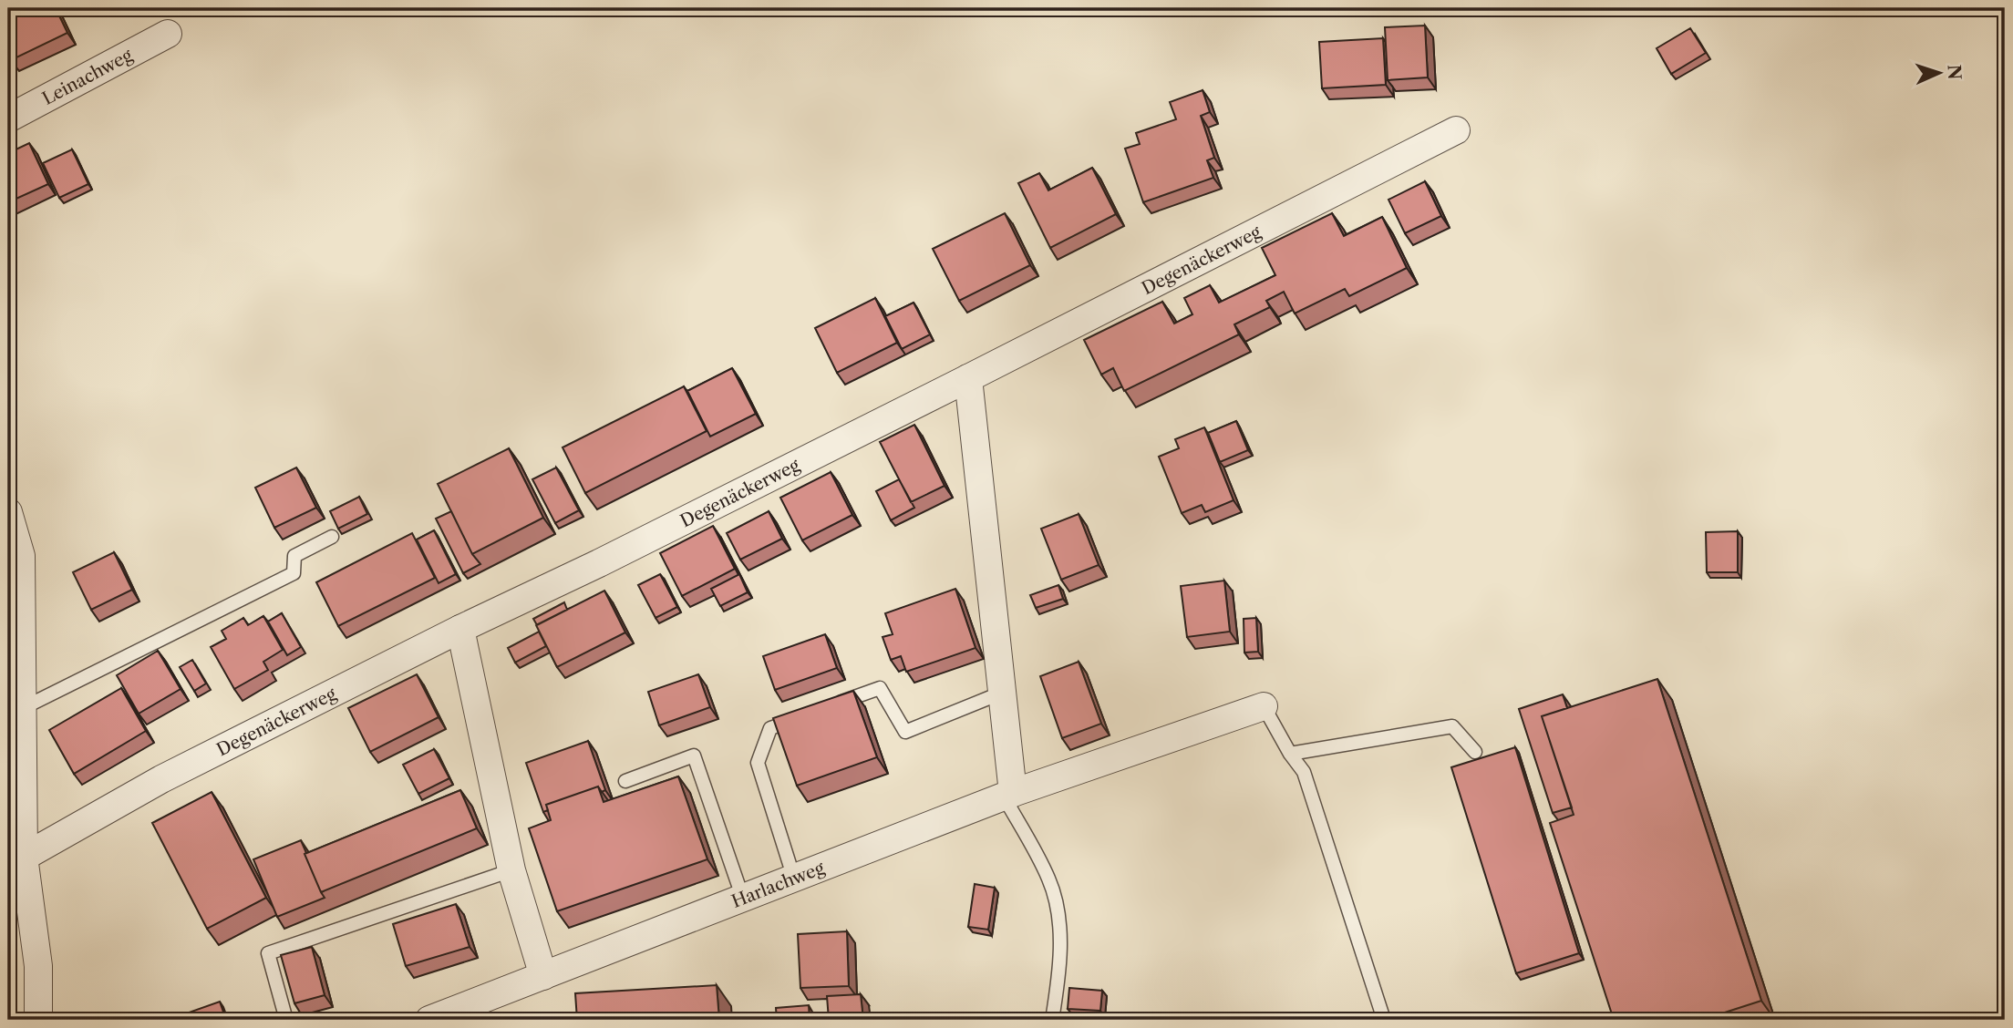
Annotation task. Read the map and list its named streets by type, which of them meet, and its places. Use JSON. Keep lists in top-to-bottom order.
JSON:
{
  "streets": {
    "street": ["Leinachweg", "Degenäckerweg", "Harlachweg"]
  },
  "north": "right"
}
